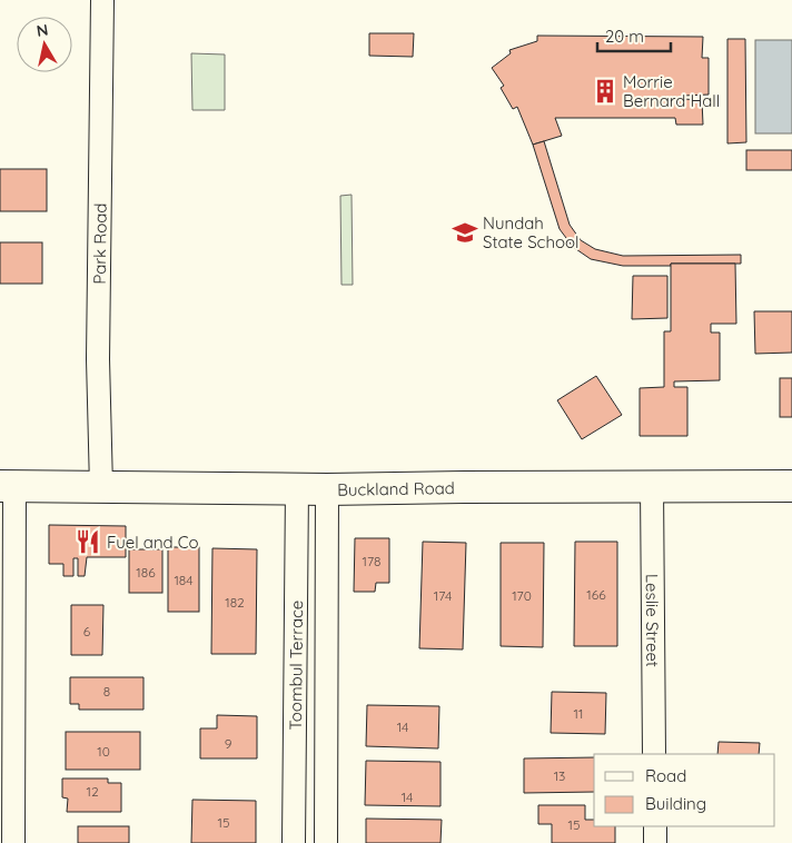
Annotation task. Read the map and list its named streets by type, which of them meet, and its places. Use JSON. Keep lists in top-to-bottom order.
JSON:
{
  "streets": {
    "street": [
      "Park Road",
      "Buckland Road",
      "Leslie Street",
      "Toombul Terrace"
    ]
  },
  "crossings": [
    ["Park Road", "Buckland Road"],
    ["Buckland Road", "Leslie Street"],
    ["Buckland Road", "Toombul Terrace"]
  ],
  "places": {
    "building": ["Morrie Bernard Hall"],
    "school or university": ["Nundah State School"],
    "restaurant": ["Fuel and Co"]
  },
  "house_numbers": [
    "178",
    "186",
    "184",
    "166",
    "174",
    "170",
    "182",
    "6",
    "8",
    "11",
    "14",
    "9",
    "10",
    "13",
    "12",
    "14",
    "15",
    "15"
  ],
  "legend": ["Road", "Building"],
  "scale_bar": "20 m",
  "north": "top"
}
